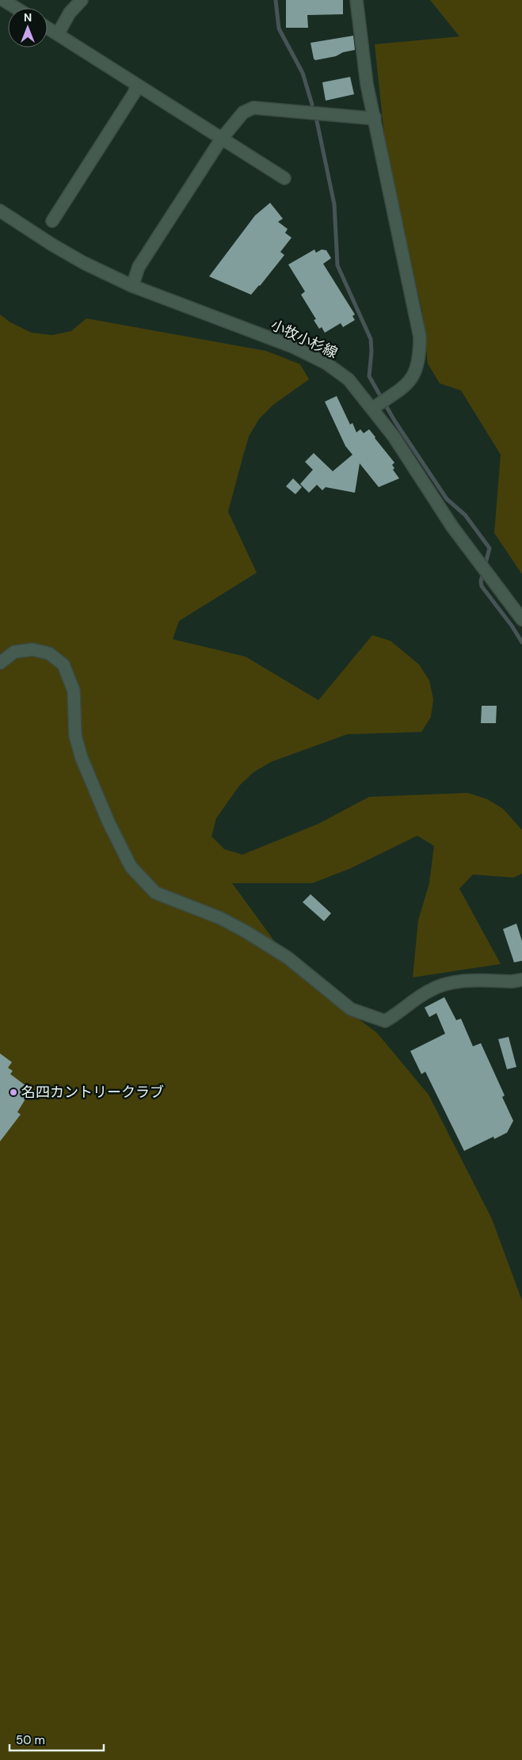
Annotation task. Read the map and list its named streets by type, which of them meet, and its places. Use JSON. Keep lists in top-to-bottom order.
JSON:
{
  "streets": {
    "street": ["小牧小杉線"]
  },
  "places": ["名四カントリークラブ"],
  "scale_bar": "50 m",
  "north": "top"
}
